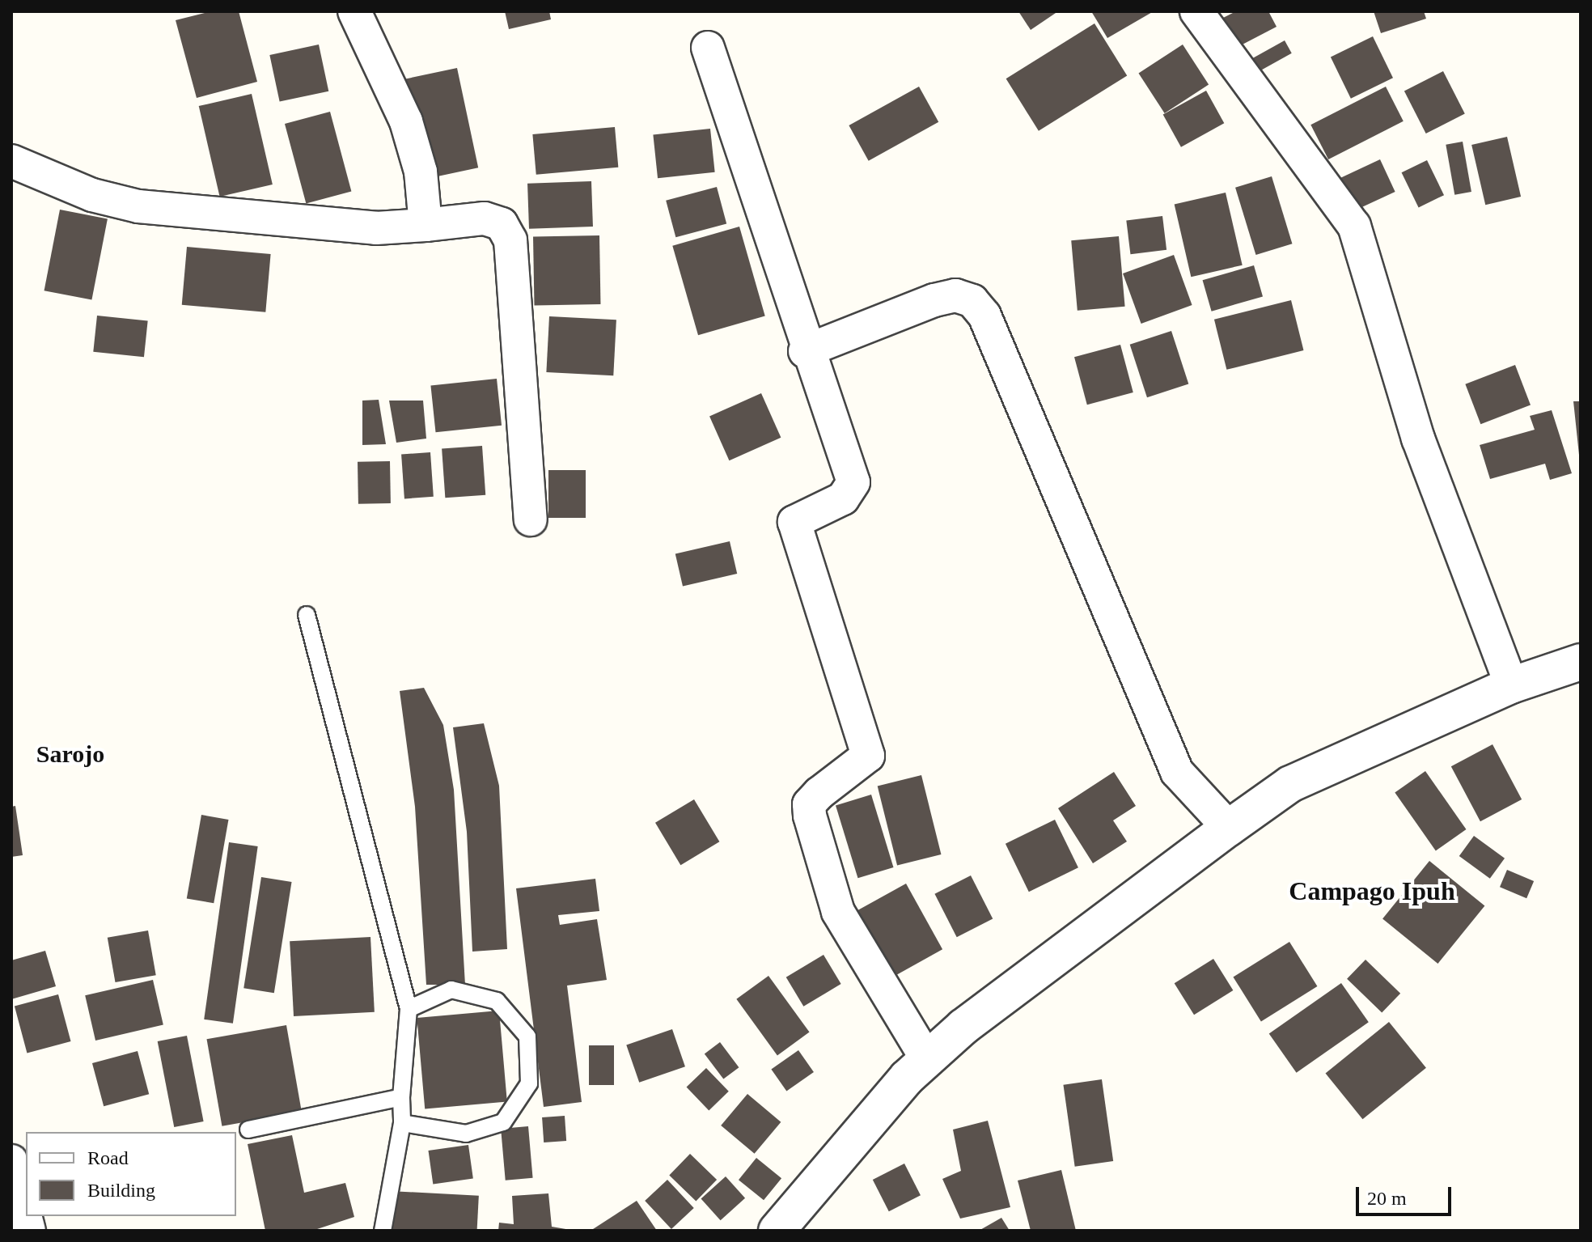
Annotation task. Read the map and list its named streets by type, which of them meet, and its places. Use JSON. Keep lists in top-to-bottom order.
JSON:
{
  "districts": ["Sarojo", "Campago Ipuh"],
  "legend": ["Road", "Building"],
  "scale_bar": "20 m"
}
